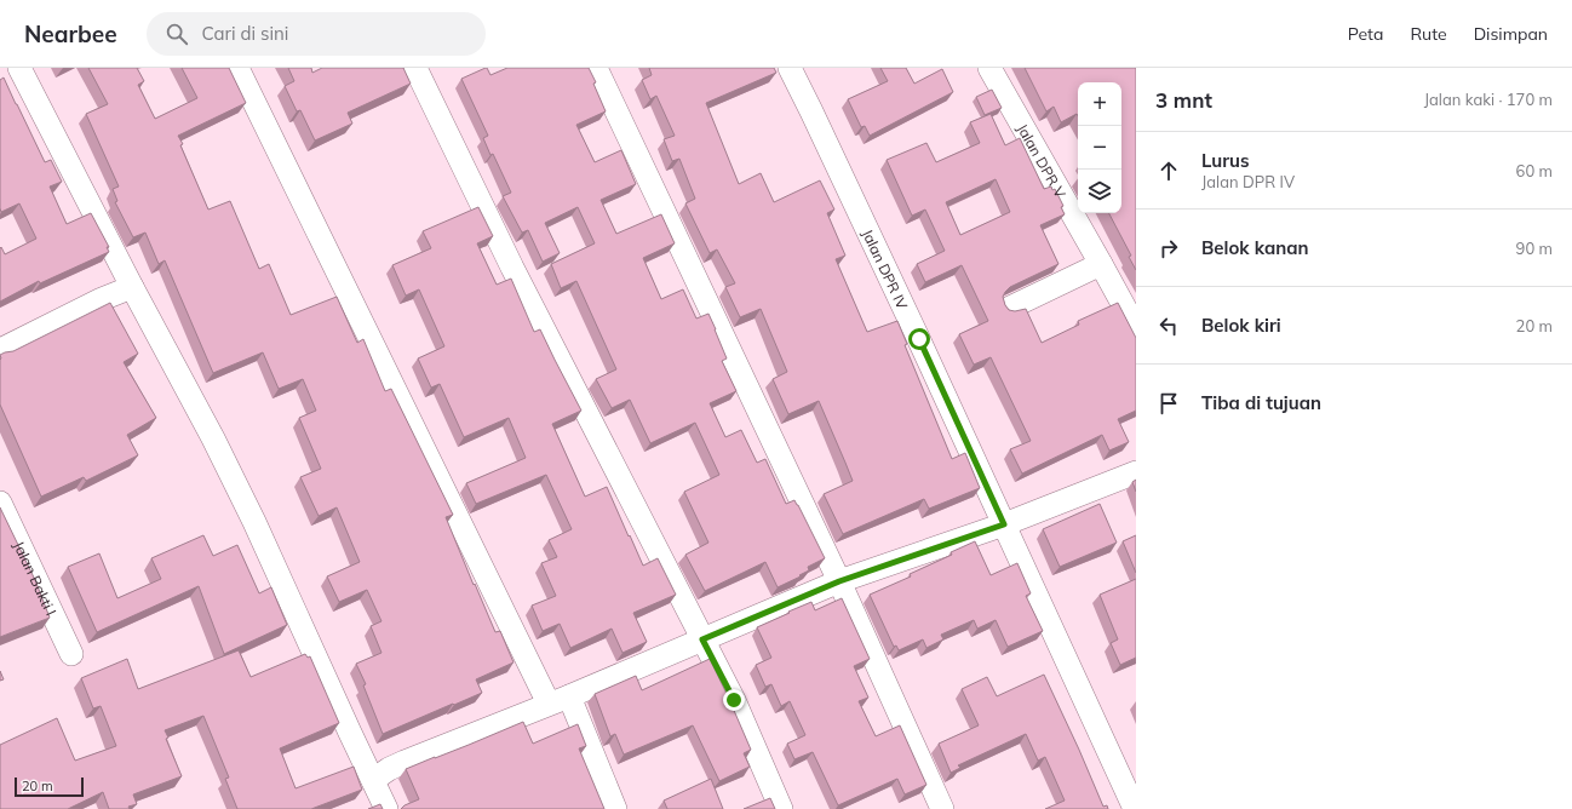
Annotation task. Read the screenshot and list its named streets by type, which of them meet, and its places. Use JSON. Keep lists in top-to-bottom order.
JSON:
{
  "streets": {
    "street": ["Jalan DPR V", "Jalan DPR IV", "Jalan Bakti I"]
  },
  "scale_bar": "20 m",
  "page": {
    "header": "Nearbee",
    "search": "Cari di sini",
    "nav": ["Peta", "Rute", "Disimpan"],
    "heading": ["3 mnt", "Jalan kaki · 170 m"],
    "map_buttons": ["+", "−"],
    "list": [
      ["Lurus", "Jalan DPR IV", "60 m"],
      ["Belok kanan", "90 m"],
      ["Belok kiri", "20 m"],
      "Tiba di tujuan"
    ],
    "scale": "20 m"
  }
}
